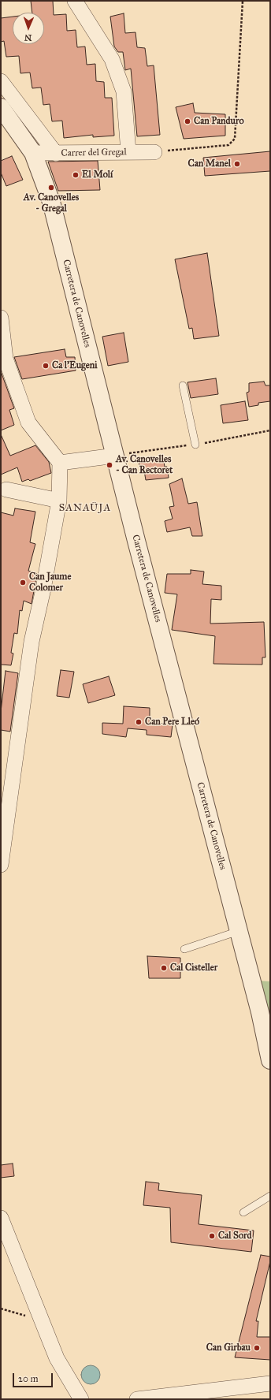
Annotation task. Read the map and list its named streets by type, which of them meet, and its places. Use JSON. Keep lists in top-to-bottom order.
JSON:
{
  "streets": {
    "street": ["Carrer del Gregal", "Carretera de Canovelles"]
  },
  "crossings": [
    ["Carrer del Gregal", "Carretera de Canovelles"]
  ],
  "districts": ["SANAÜJA"],
  "places": [
    "Can Panduro",
    "Can Manel",
    "El Molí",
    "Av. Canovelles - Gregal",
    "Ca l'Eugeni",
    "Av. Canovelles - Can Rectoret",
    "Can Jaume Colomer",
    "Can Pere Lleó",
    "Cal Cisteller",
    "Cal Sord",
    "Can Girbau"
  ],
  "scale_bar": "20 m",
  "north": "bottom"
}
